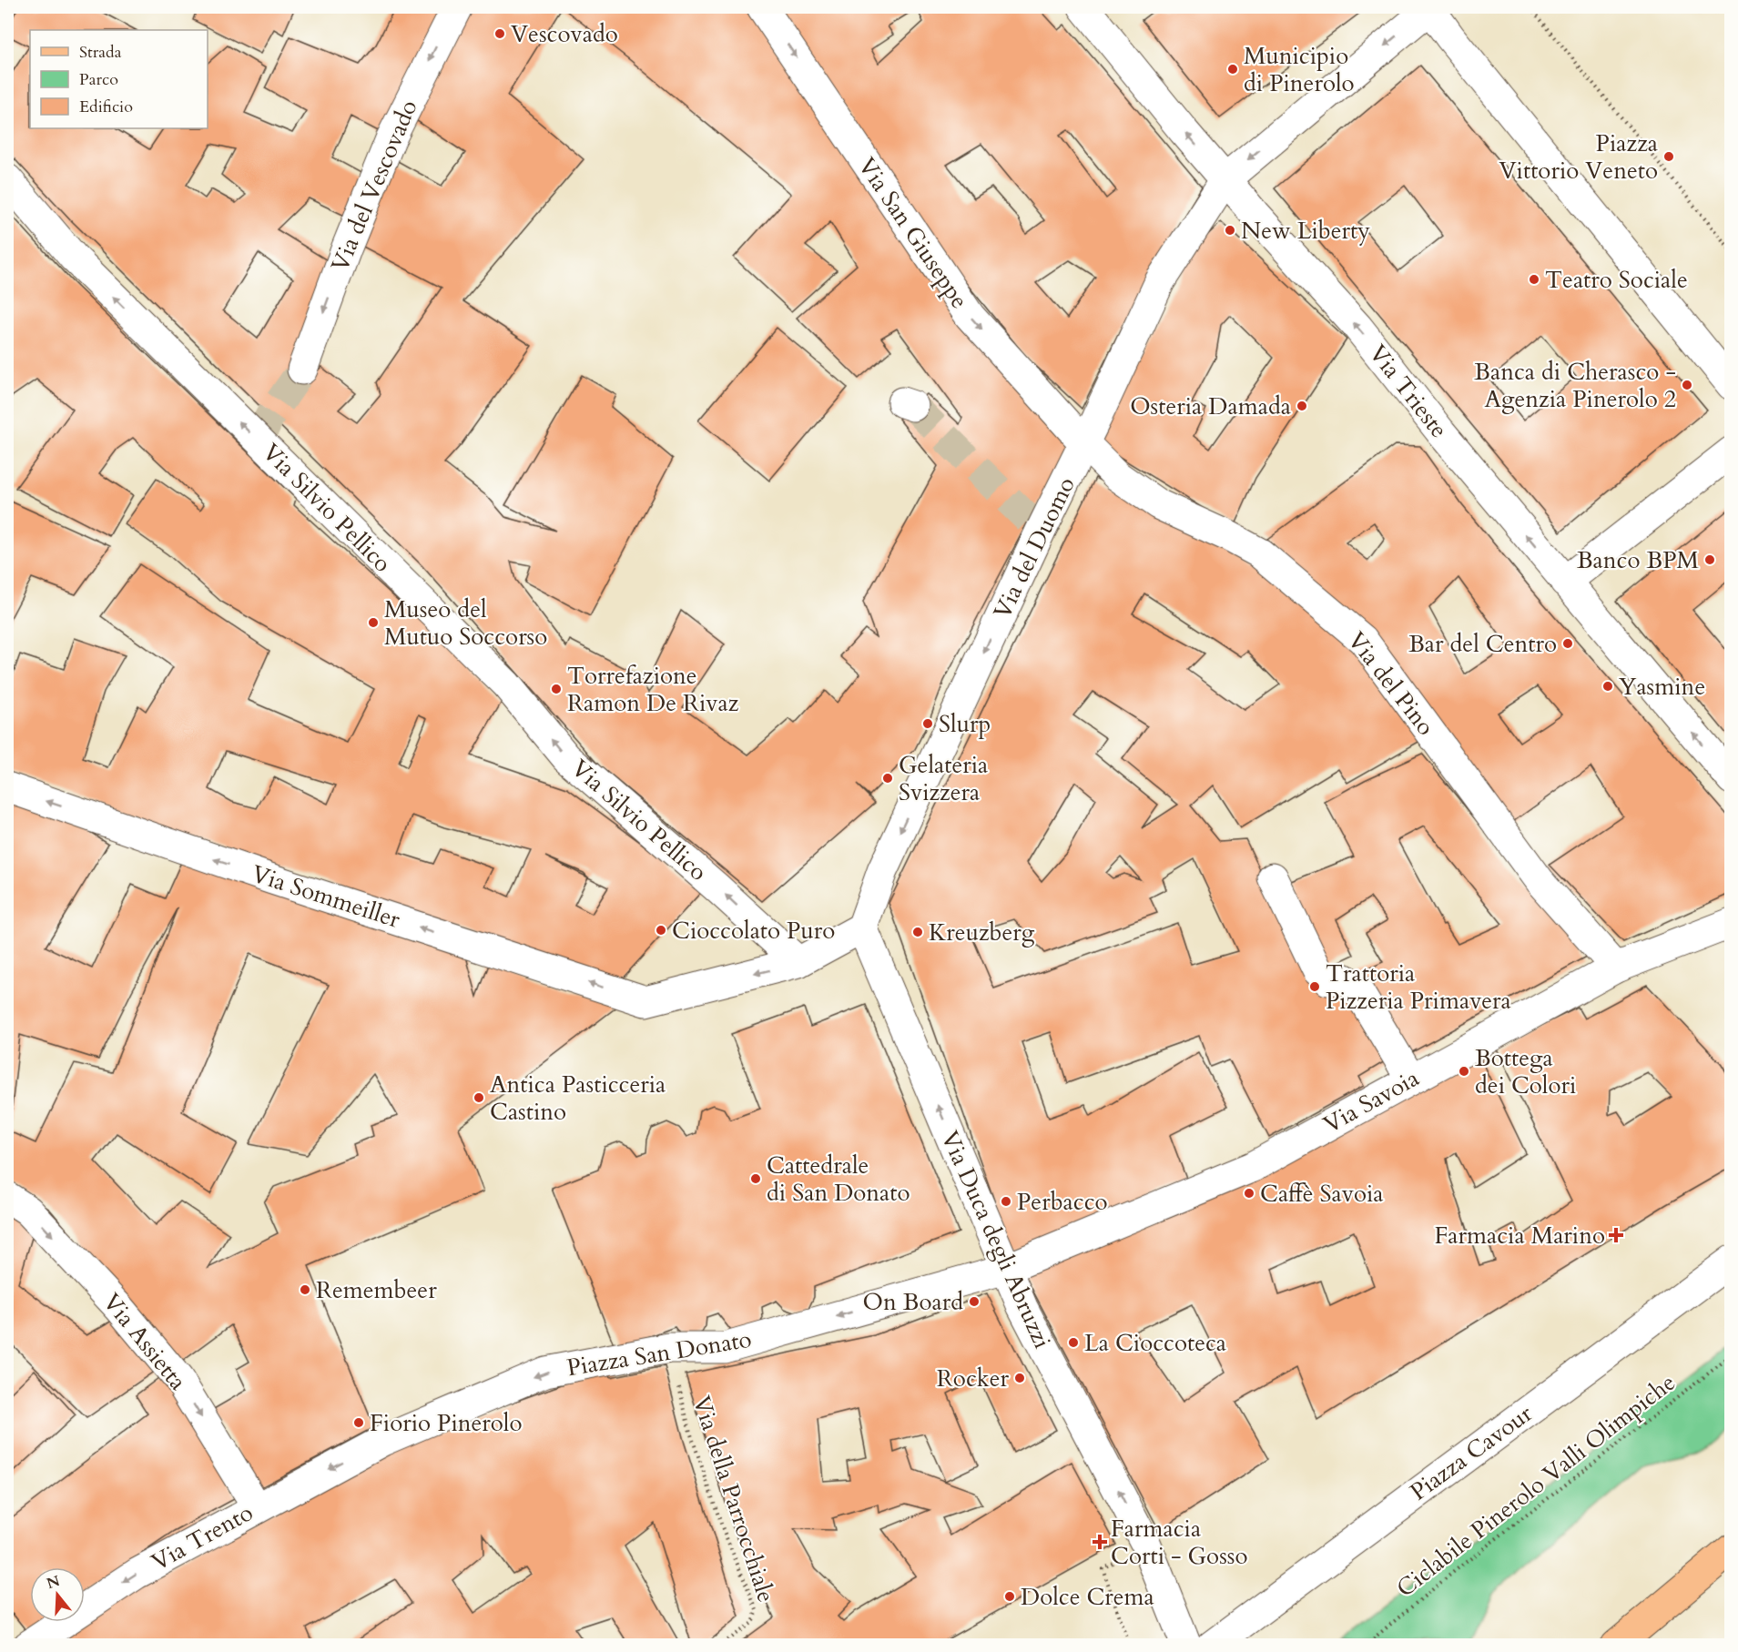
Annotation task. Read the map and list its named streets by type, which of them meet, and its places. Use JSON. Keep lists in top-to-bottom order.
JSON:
{
  "streets": {
    "street": [
      "Via del Vescovado",
      "Via San Giuseppe",
      "Via Trieste",
      "Via Silvio Pellico",
      "Via del Duomo",
      "Via del Pino",
      "Via Sommeiller",
      "Via Savoia",
      "Via Duca degli Abruzzi",
      "Via Assietta",
      "Piazza San Donato",
      "Piazza Cavour",
      "Via Trento"
    ],
    "path": ["Ciclabile Pinerolo Valli Olimpiche", "Via della Parrocchiale"]
  },
  "crossings": [
    ["Via San Giuseppe", "Via del Duomo"],
    ["Via San Giuseppe", "Via del Pino"],
    ["Via Trieste", "Via del Duomo"],
    ["Via Silvio Pellico", "Via Sommeiller"],
    ["Via del Duomo", "Via del Pino"],
    ["Via del Duomo", "Via Duca degli Abruzzi"],
    ["Via del Pino", "Via Savoia"],
    ["Via Savoia", "Via Duca degli Abruzzi"],
    ["Via Savoia", "Piazza San Donato"],
    ["Via Duca degli Abruzzi", "Piazza San Donato"],
    ["Via Assietta", "Via Trento"],
    ["Piazza San Donato", "Via della Parrocchiale"],
    ["Piazza San Donato", "Via Trento"]
  ],
  "one_way": [
    "Via del Vescovado",
    "Via San Giuseppe",
    "Via Silvio Pellico",
    "Via del Duomo",
    "Via Sommeiller",
    "Via Duca degli Abruzzi",
    "Via Assietta",
    "Piazza San Donato",
    "Via Trento"
  ],
  "places": {
    "other": [
      "Vescovado",
      "Municipio di Pinerolo",
      "Piazza Vittorio Veneto",
      "New Liberty",
      "Teatro Sociale",
      "Banca di Cherasco - Agenzia Pinerolo 2",
      "Osteria Damada",
      "Banco BPM",
      "Museo del Mutuo Soccorso",
      "Bar del Centro",
      "Yasmine",
      "Torrefazione Ramon De Rivaz",
      "Slurp",
      "Gelateria Svizzera",
      "Cioccolato Puro",
      "Kreuzberg",
      "Trattoria Pizzeria Primavera",
      "Bottega dei Colori",
      "Antica Pasticceria Castino",
      "Cattedrale di San Donato",
      "Caffè Savoia",
      "Perbacco",
      "Remembeer",
      "On Board",
      "La Cioccoteca",
      "Rocker",
      "Fiorio Pinerolo",
      "Dolce Crema"
    ],
    "health": ["Farmacia Marino", "Farmacia Corti - Gosso"]
  },
  "legend": ["Strada", "Parco", "Edificio"],
  "north": "top"
}
